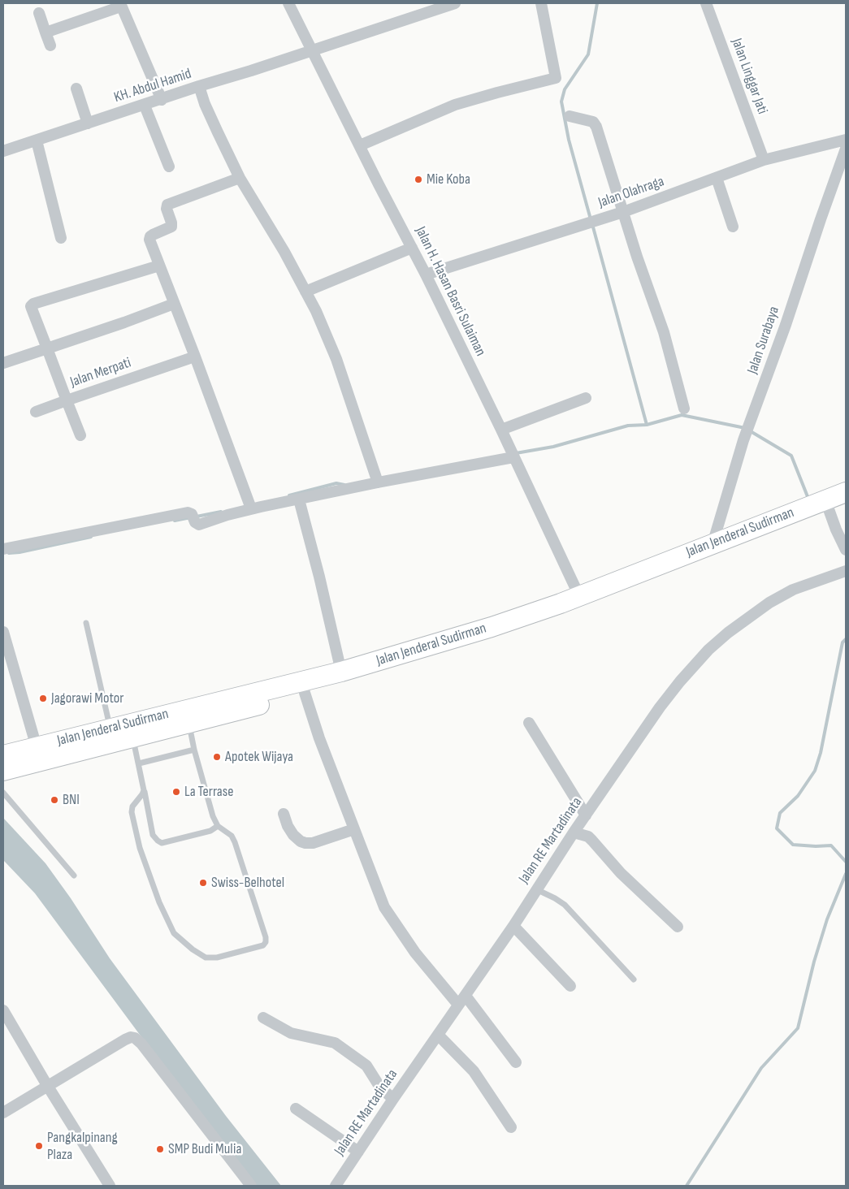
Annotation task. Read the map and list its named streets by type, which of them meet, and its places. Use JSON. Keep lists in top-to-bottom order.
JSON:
{
  "streets": {
    "highway": ["Jalan Jenderal Sudirman"],
    "street": [
      "Jalan Linggar Jati",
      "KH. Abdul Hamid",
      "Jalan Olahraga",
      "Jalan H. Hasan Basri Sulaiman",
      "Jalan Surabaya",
      "Jalan Merpati",
      "Jalan RE Martadinata"
    ]
  },
  "crossings": [
    ["Jalan Linggar Jati", "Jalan Olahraga"],
    ["KH. Abdul Hamid", "Jalan H. Hasan Basri Sulaiman"],
    ["Jalan Olahraga", "Jalan H. Hasan Basri Sulaiman"],
    ["Jalan H. Hasan Basri Sulaiman", "Jalan Jenderal Sudirman"],
    ["Jalan Surabaya", "Jalan Jenderal Sudirman"]
  ],
  "places": [
    "Mie Koba",
    "Jagorawi Motor",
    "Apotek Wijaya",
    "La Terrase",
    "BNI",
    "Swiss-Belhotel",
    "Pangkalpinang Plaza",
    "SMP Budi Mulia"
  ]
}
